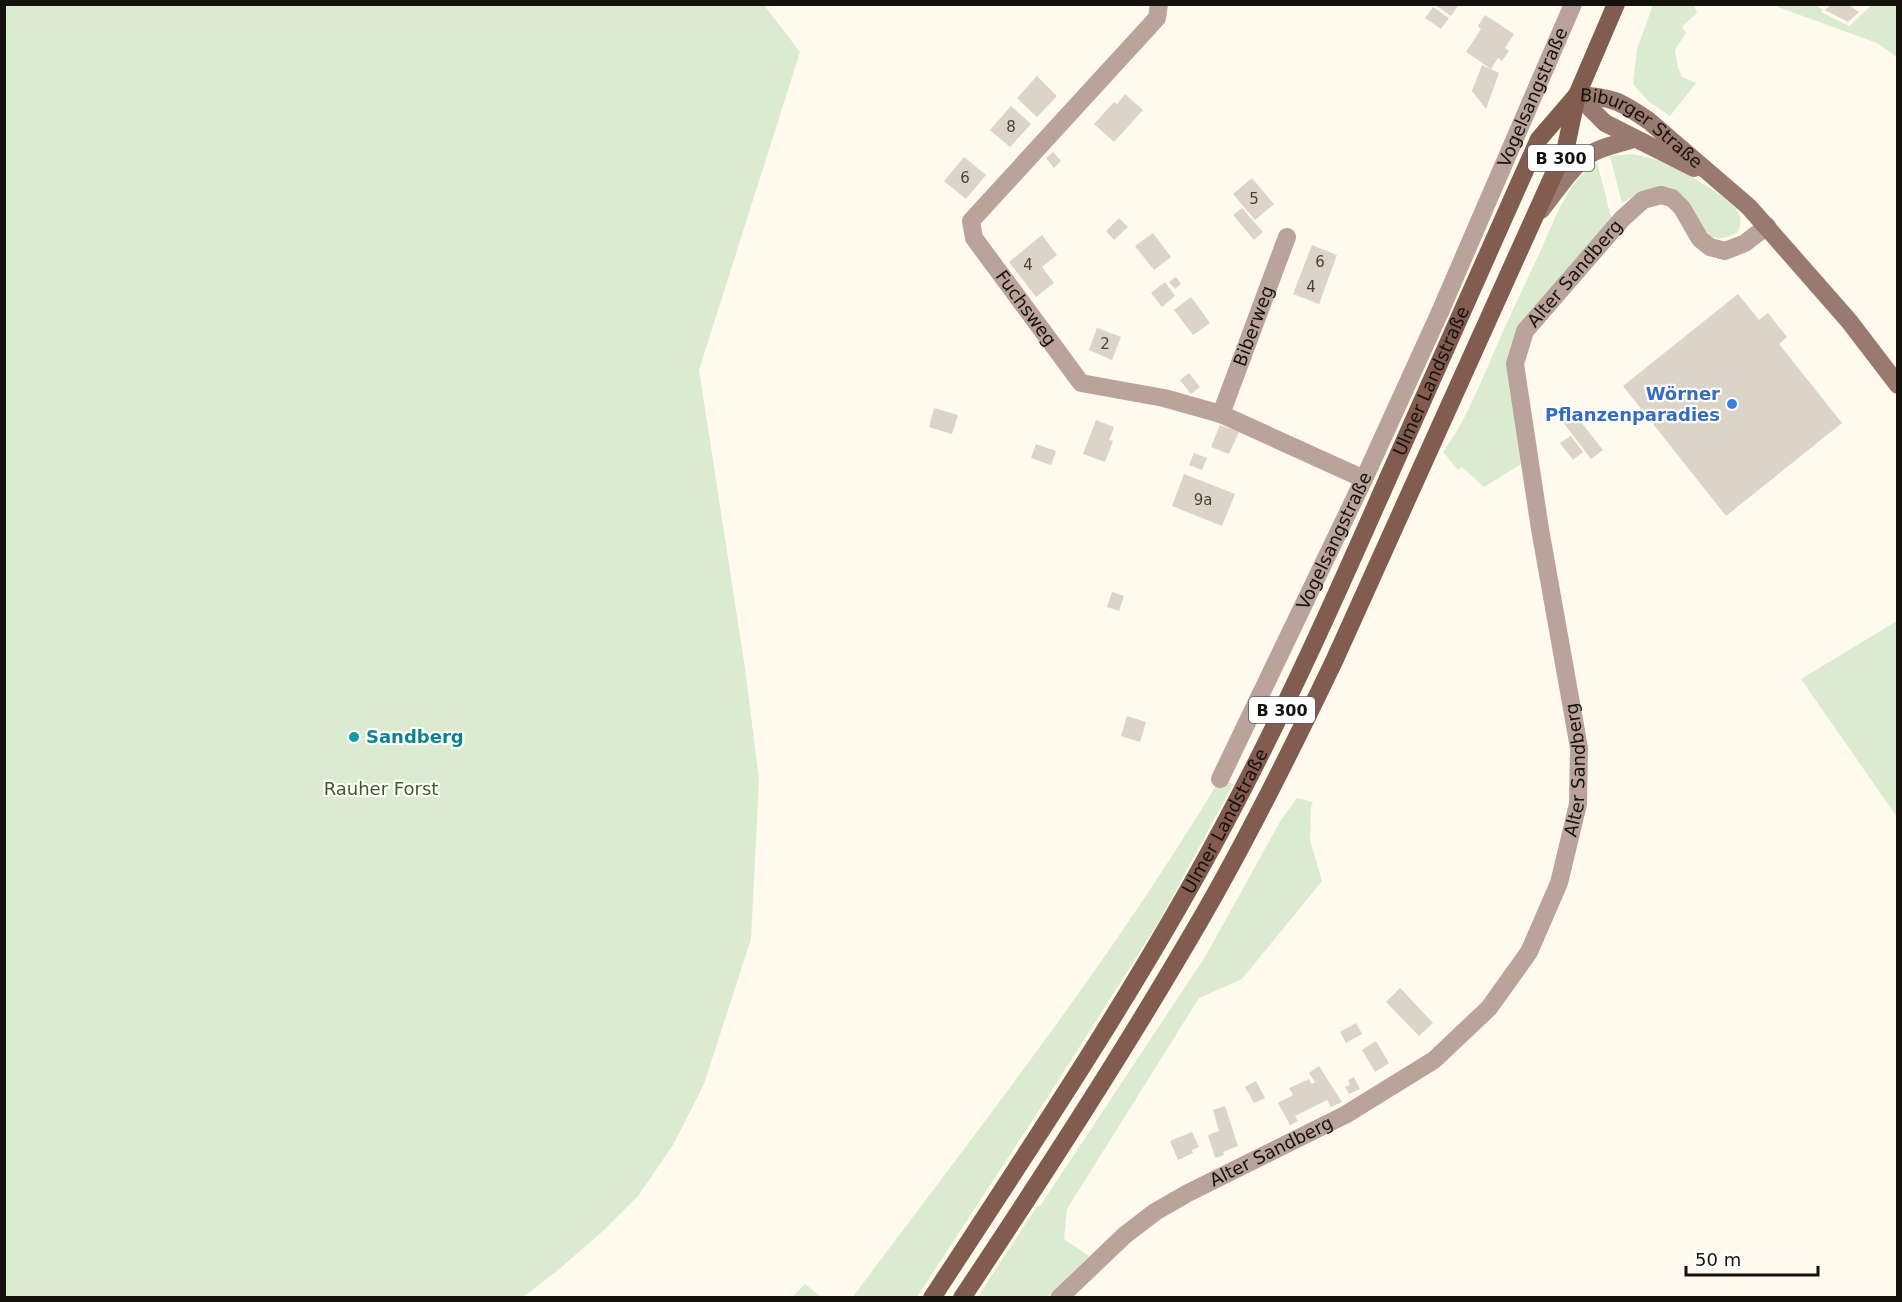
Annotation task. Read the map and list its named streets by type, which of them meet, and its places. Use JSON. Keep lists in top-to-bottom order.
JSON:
{
  "streets": {
    "main road": ["B 300", "Ulmer Landstraße"],
    "street": [
      "Vogelsangstraße",
      "Biburger Straße",
      "Alter Sandberg",
      "Fuchsweg",
      "Biberweg"
    ]
  },
  "crossings": [
    ["Vogelsangstraße", "Fuchsweg"],
    ["Biburger Straße", "Alter Sandberg"],
    ["Biburger Straße", "Ulmer Landstraße"],
    ["Fuchsweg", "Biberweg"]
  ],
  "parks": ["Rauher Forst"],
  "places": ["Wörner Pflanzenparadies", "Sandberg"],
  "house_numbers": [
    "8",
    "6",
    "5",
    "6",
    "4",
    "4",
    "2",
    "9a"
  ],
  "scale_bar": "50 m"
}
